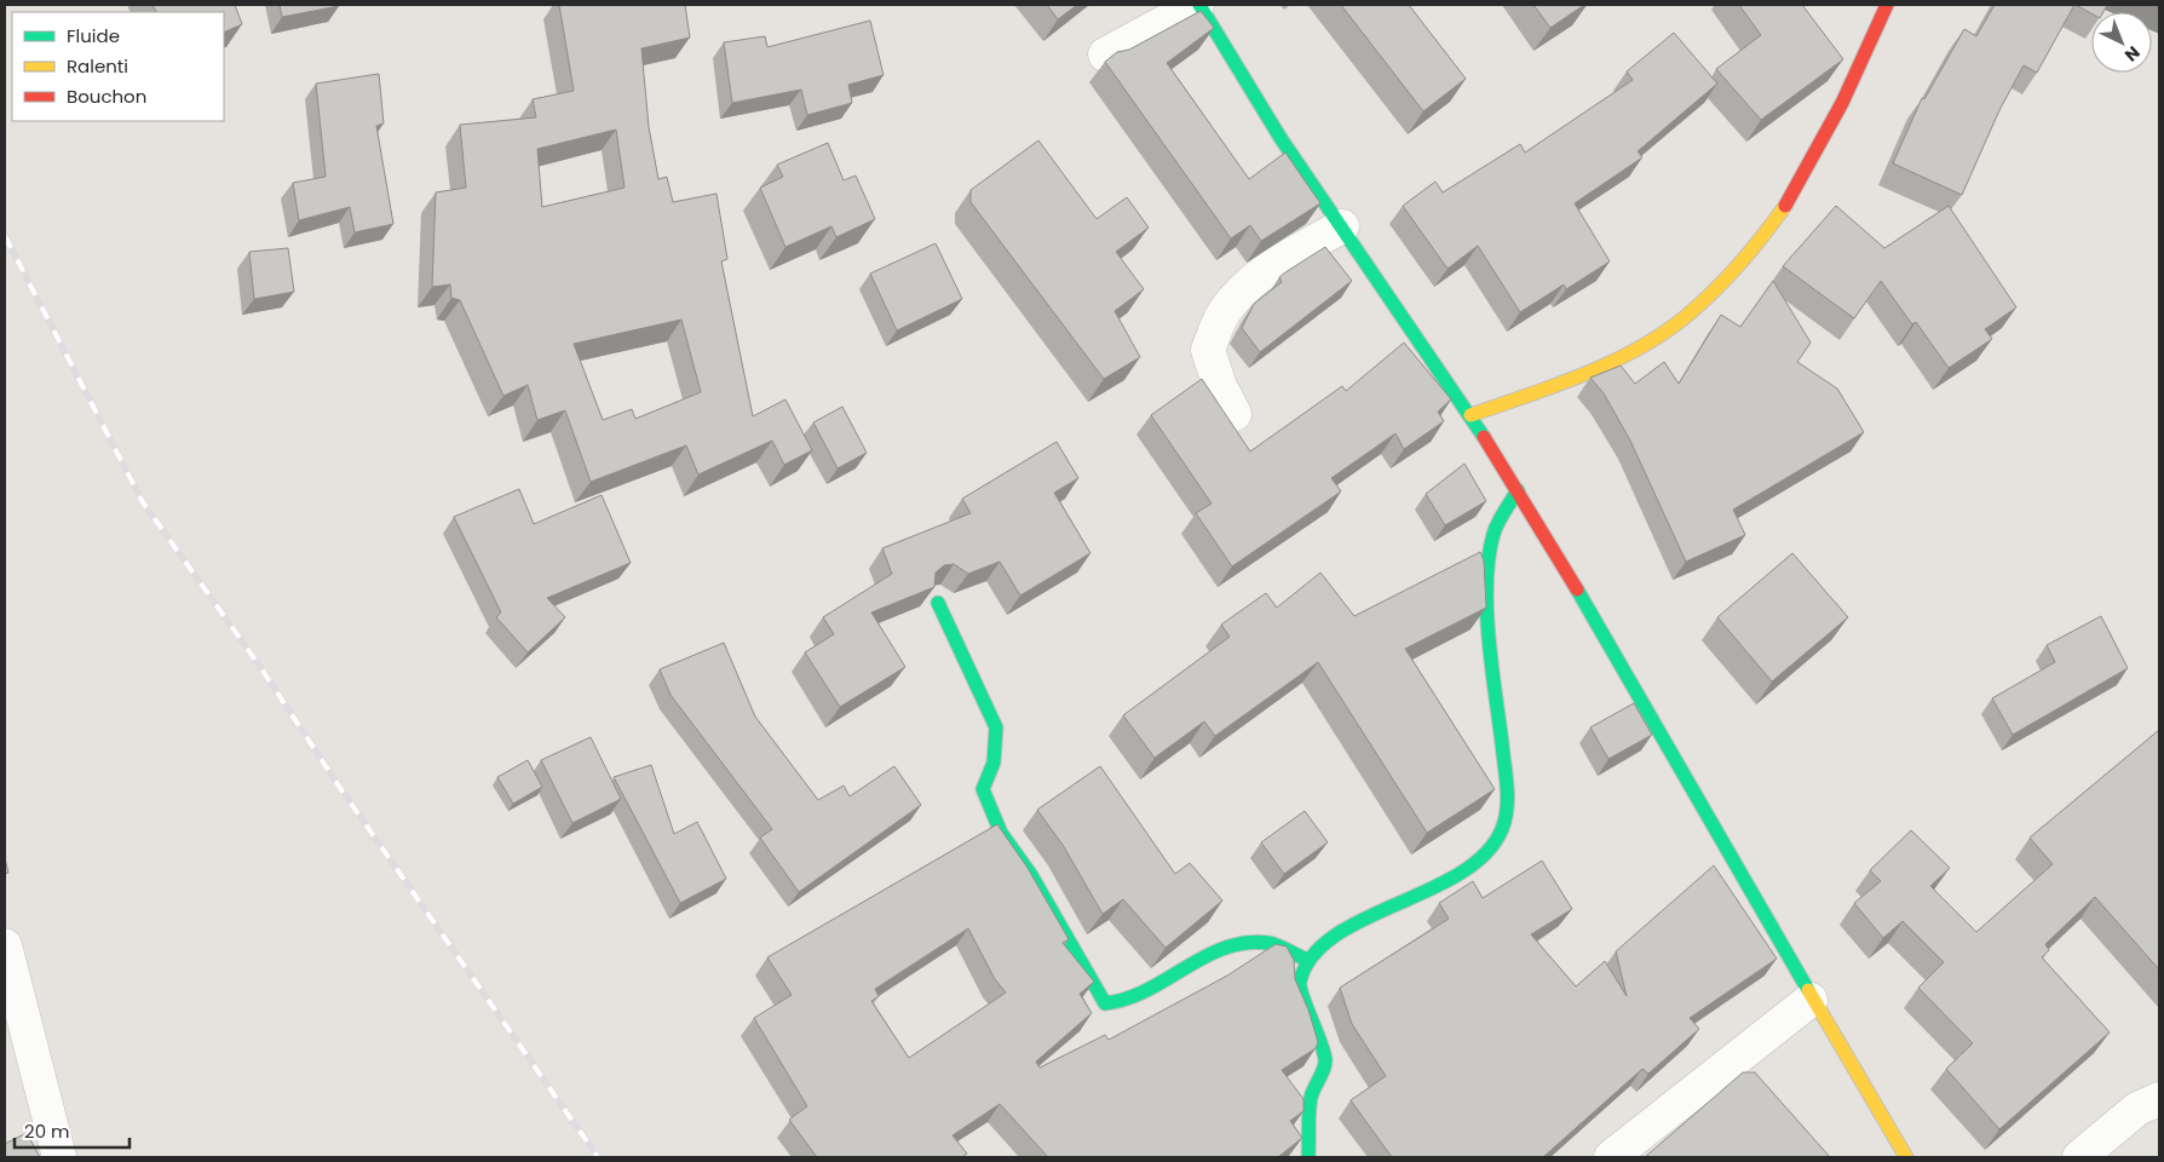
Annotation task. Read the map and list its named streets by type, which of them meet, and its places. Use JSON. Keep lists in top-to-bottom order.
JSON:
{
  "legend": ["Fluide", "Ralenti", "Bouchon"],
  "scale_bar": "20 m",
  "north": "bottom right"
}
